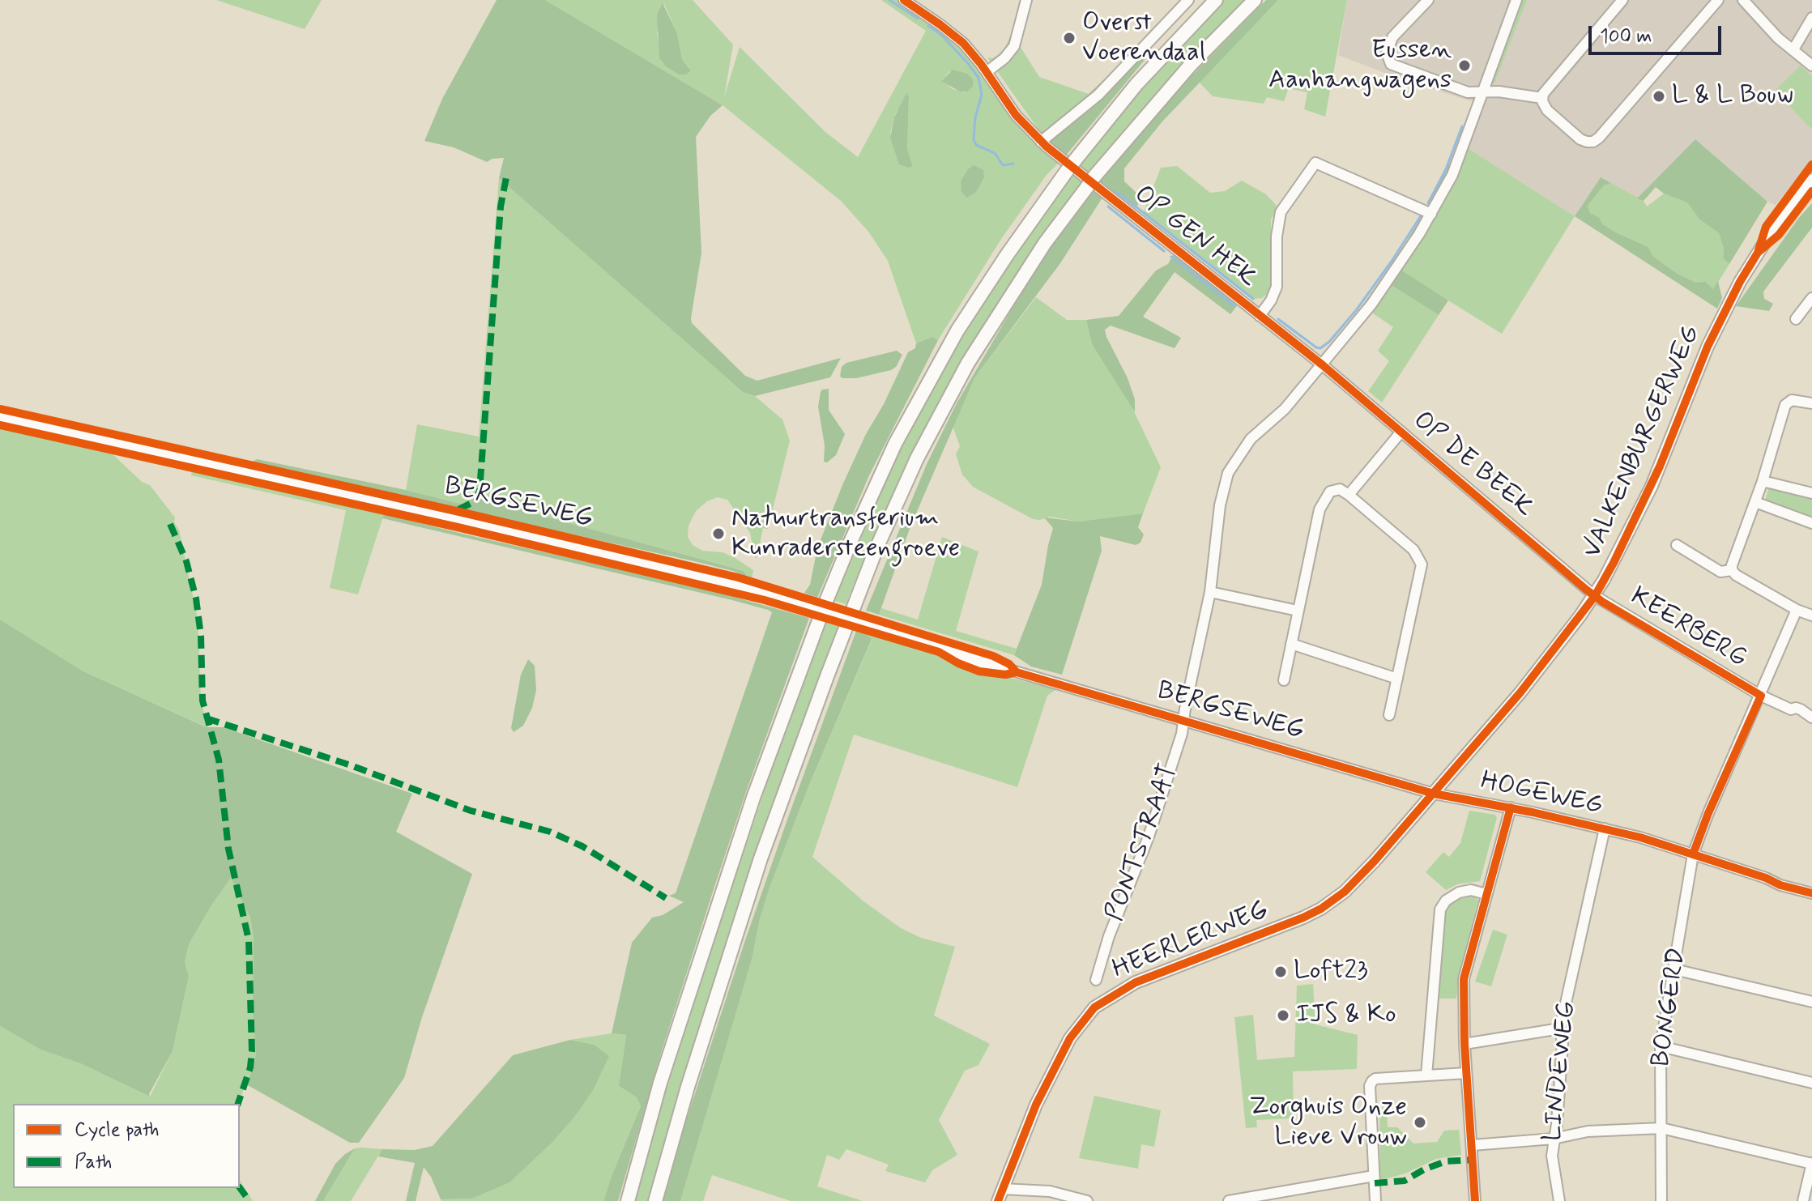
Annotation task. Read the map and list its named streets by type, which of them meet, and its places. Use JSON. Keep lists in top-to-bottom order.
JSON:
{
  "streets": {
    "main road": ["VALKENBURGERWEG", "HEERLERWEG"],
    "street": [
      "OP GEN HEK",
      "OP DE BEEK",
      "BERGSEWEG",
      "KEERBERG",
      "HOGEWEG",
      "PONTSTRAAT",
      "BONGERD",
      "LINDEWEG"
    ]
  },
  "crossings": [
    ["OP GEN HEK", "OP DE BEEK"],
    ["OP GEN HEK", "PONTSTRAAT"],
    ["VALKENBURGERWEG", "OP DE BEEK"],
    ["VALKENBURGERWEG", "BERGSEWEG"],
    ["VALKENBURGERWEG", "KEERBERG"],
    ["VALKENBURGERWEG", "HOGEWEG"],
    ["VALKENBURGERWEG", "HEERLERWEG"],
    ["OP DE BEEK", "KEERBERG"],
    ["OP DE BEEK", "PONTSTRAAT"],
    ["BERGSEWEG", "HOGEWEG"],
    ["BERGSEWEG", "PONTSTRAAT"],
    ["BERGSEWEG", "HEERLERWEG"],
    ["KEERBERG", "BONGERD"],
    ["HOGEWEG", "HEERLERWEG"],
    ["HOGEWEG", "BONGERD"],
    ["HOGEWEG", "LINDEWEG"]
  ],
  "places": [
    "Overst Voerendaal",
    "Eussen Aanhangwagens",
    "L & L Bouw",
    "Natuurtransferium Kunradersteengroeve",
    "Loft23",
    "IJS & Ko",
    "Zorghuis Onze Lieve Vrouw"
  ],
  "legend": ["Cycle path", "Path"],
  "scale_bar": "100 m"
}
